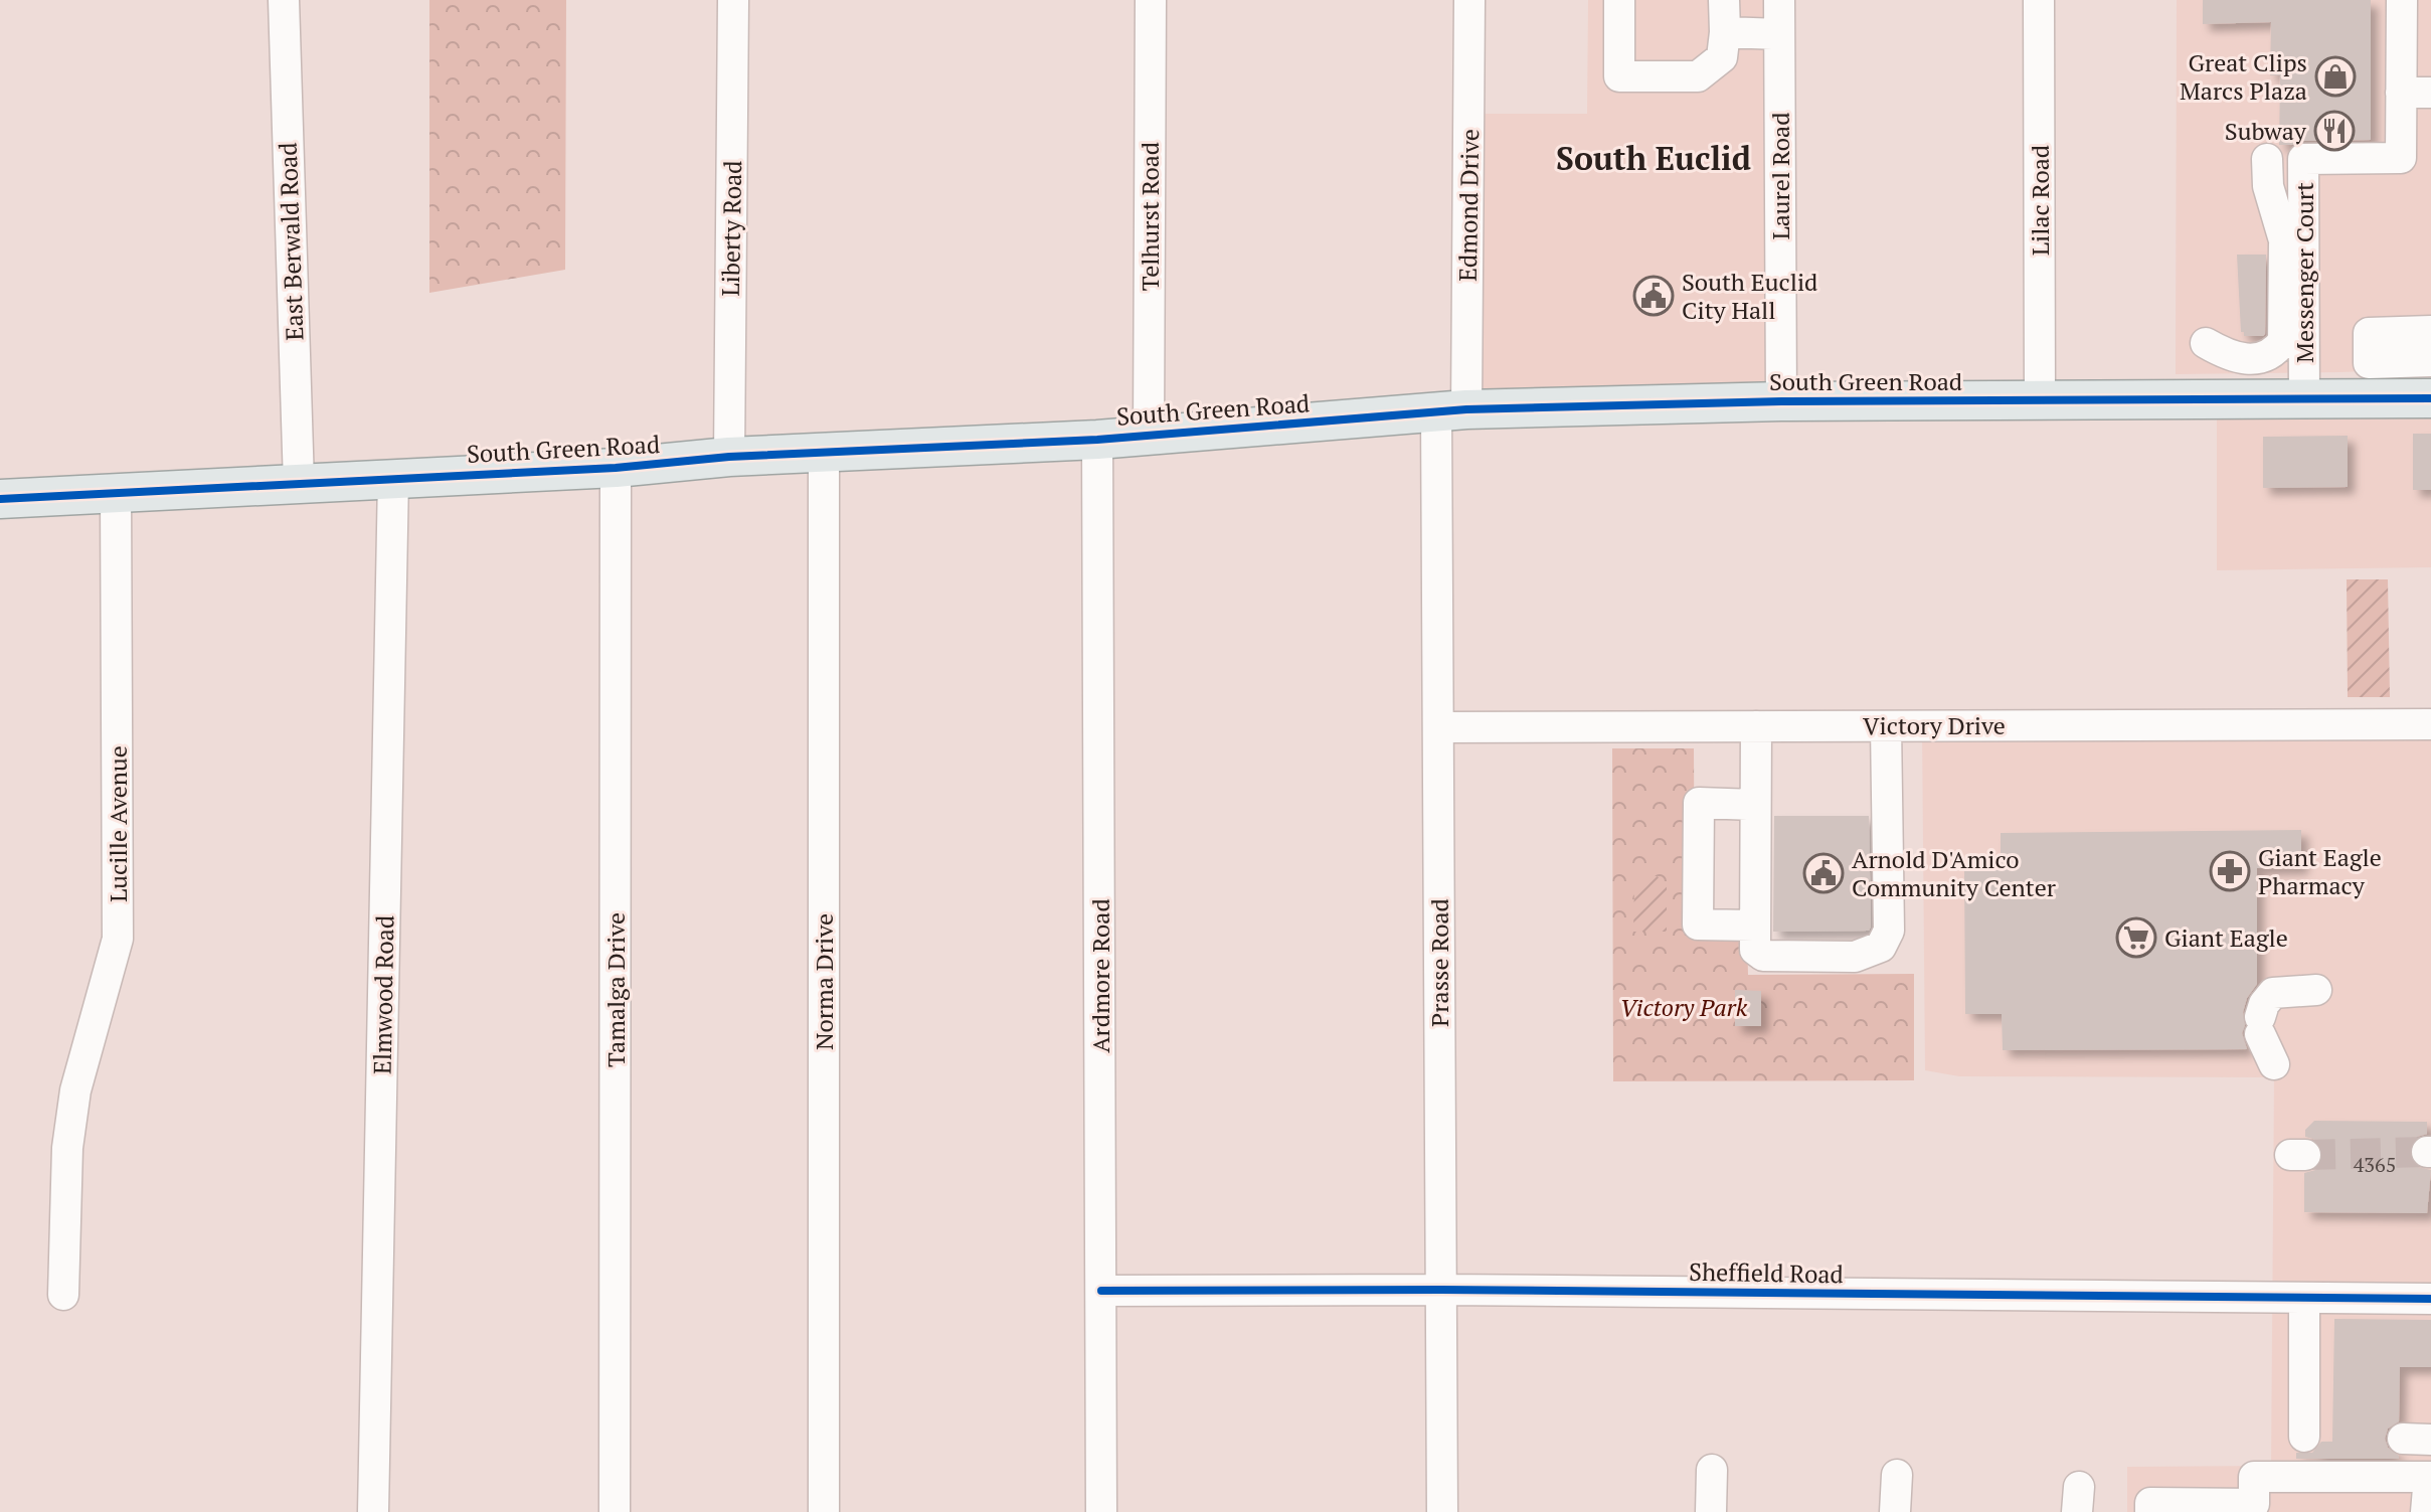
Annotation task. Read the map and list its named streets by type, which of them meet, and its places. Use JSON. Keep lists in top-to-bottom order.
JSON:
{
  "streets": {
    "main road": ["South Green Road"],
    "street": [
      "Laurel Road",
      "Lilac Road",
      "Edmond Drive",
      "Telhurst Road",
      "Liberty Road",
      "East Berwald Road",
      "Messenger Court",
      "Victory Drive",
      "Lucille Avenue",
      "Prasse Road",
      "Ardmore Road",
      "Norma Drive",
      "Tamalga Drive",
      "Elmwood Road",
      "Sheffield Road"
    ]
  },
  "crossings": [
    ["Laurel Road", "South Green Road"],
    ["Lilac Road", "South Green Road"],
    ["Edmond Drive", "South Green Road"],
    ["Edmond Drive", "Prasse Road"],
    ["Telhurst Road", "South Green Road"],
    ["Liberty Road", "South Green Road"],
    ["East Berwald Road", "South Green Road"],
    ["Messenger Court", "South Green Road"],
    ["South Green Road", "Lucille Avenue"],
    ["South Green Road", "Prasse Road"],
    ["South Green Road", "Ardmore Road"],
    ["South Green Road", "Norma Drive"],
    ["South Green Road", "Tamalga Drive"],
    ["South Green Road", "Elmwood Road"],
    ["Victory Drive", "Prasse Road"],
    ["Prasse Road", "Sheffield Road"],
    ["Ardmore Road", "Sheffield Road"]
  ],
  "districts": ["South Euclid"],
  "parks": ["Victory Park"],
  "places": {
    "shop": ["Great Clips Marcs Plaza"],
    "restaurant": ["Subway"],
    "public building": ["South Euclid City Hall", "Arnold D'Amico Community Center"],
    "pharmacy": ["Giant Eagle Pharmacy"],
    "supermarket": ["Giant Eagle"]
  },
  "house_numbers": ["4365"]
}
